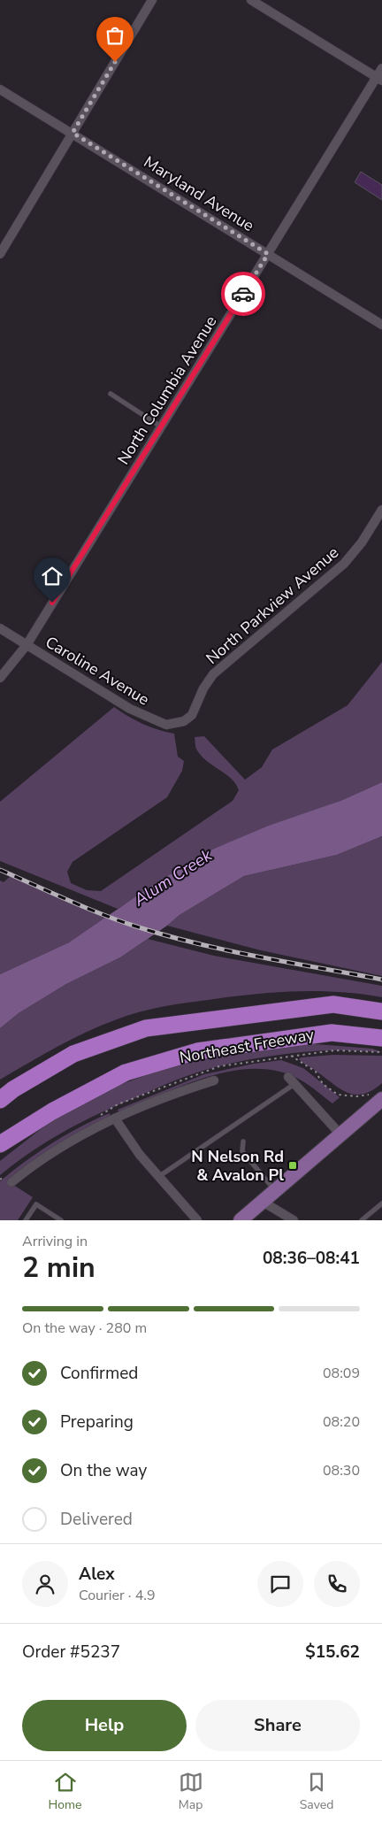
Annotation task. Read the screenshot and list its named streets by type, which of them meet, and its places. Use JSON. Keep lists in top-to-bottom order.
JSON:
{
  "streets": {
    "highway": ["Northeast Freeway"],
    "street": [
      "Maryland Avenue",
      "North Columbia Avenue",
      "North Parkview Avenue",
      "Caroline Avenue"
    ]
  },
  "crossings": [
    ["Maryland Avenue", "North Columbia Avenue"],
    ["North Columbia Avenue", "Caroline Avenue"],
    ["North Parkview Avenue", "Caroline Avenue"]
  ],
  "water": ["Alum Creek"],
  "places": {
    "transit": ["N Nelson Rd & Avalon Pl"]
  },
  "page": {
    "heading": ["2 min", "Arriving in", "08:36–08:41"],
    "panel": [
      "Alex",
      "Courier · 4.9",
      "Order #5237",
      "$15.62"
    ],
    "bar": "On the way · 280 m",
    "list": [
      ["Confirmed", "08:09"],
      ["Preparing", "08:20"],
      ["On the way", "08:30"],
      "Delivered"
    ],
    "buttons": ["Help", "Share"],
    "tabs": ["Home", "Map", "Saved"]
  }
}
